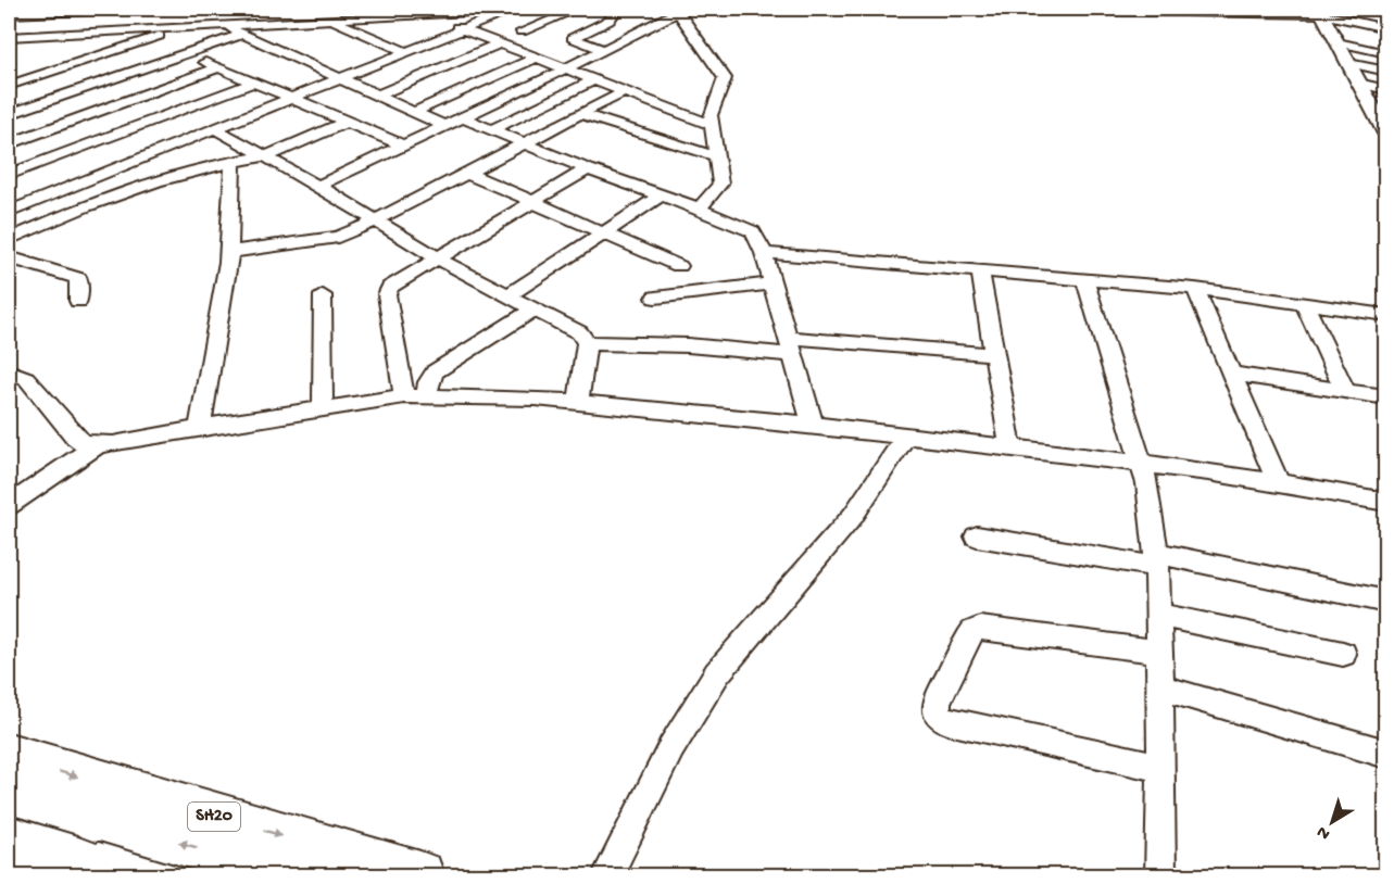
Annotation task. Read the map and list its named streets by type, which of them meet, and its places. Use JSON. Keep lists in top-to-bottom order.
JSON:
{
  "streets": {
    "main road": ["SH20"]
  },
  "north": "bottom left"
}
